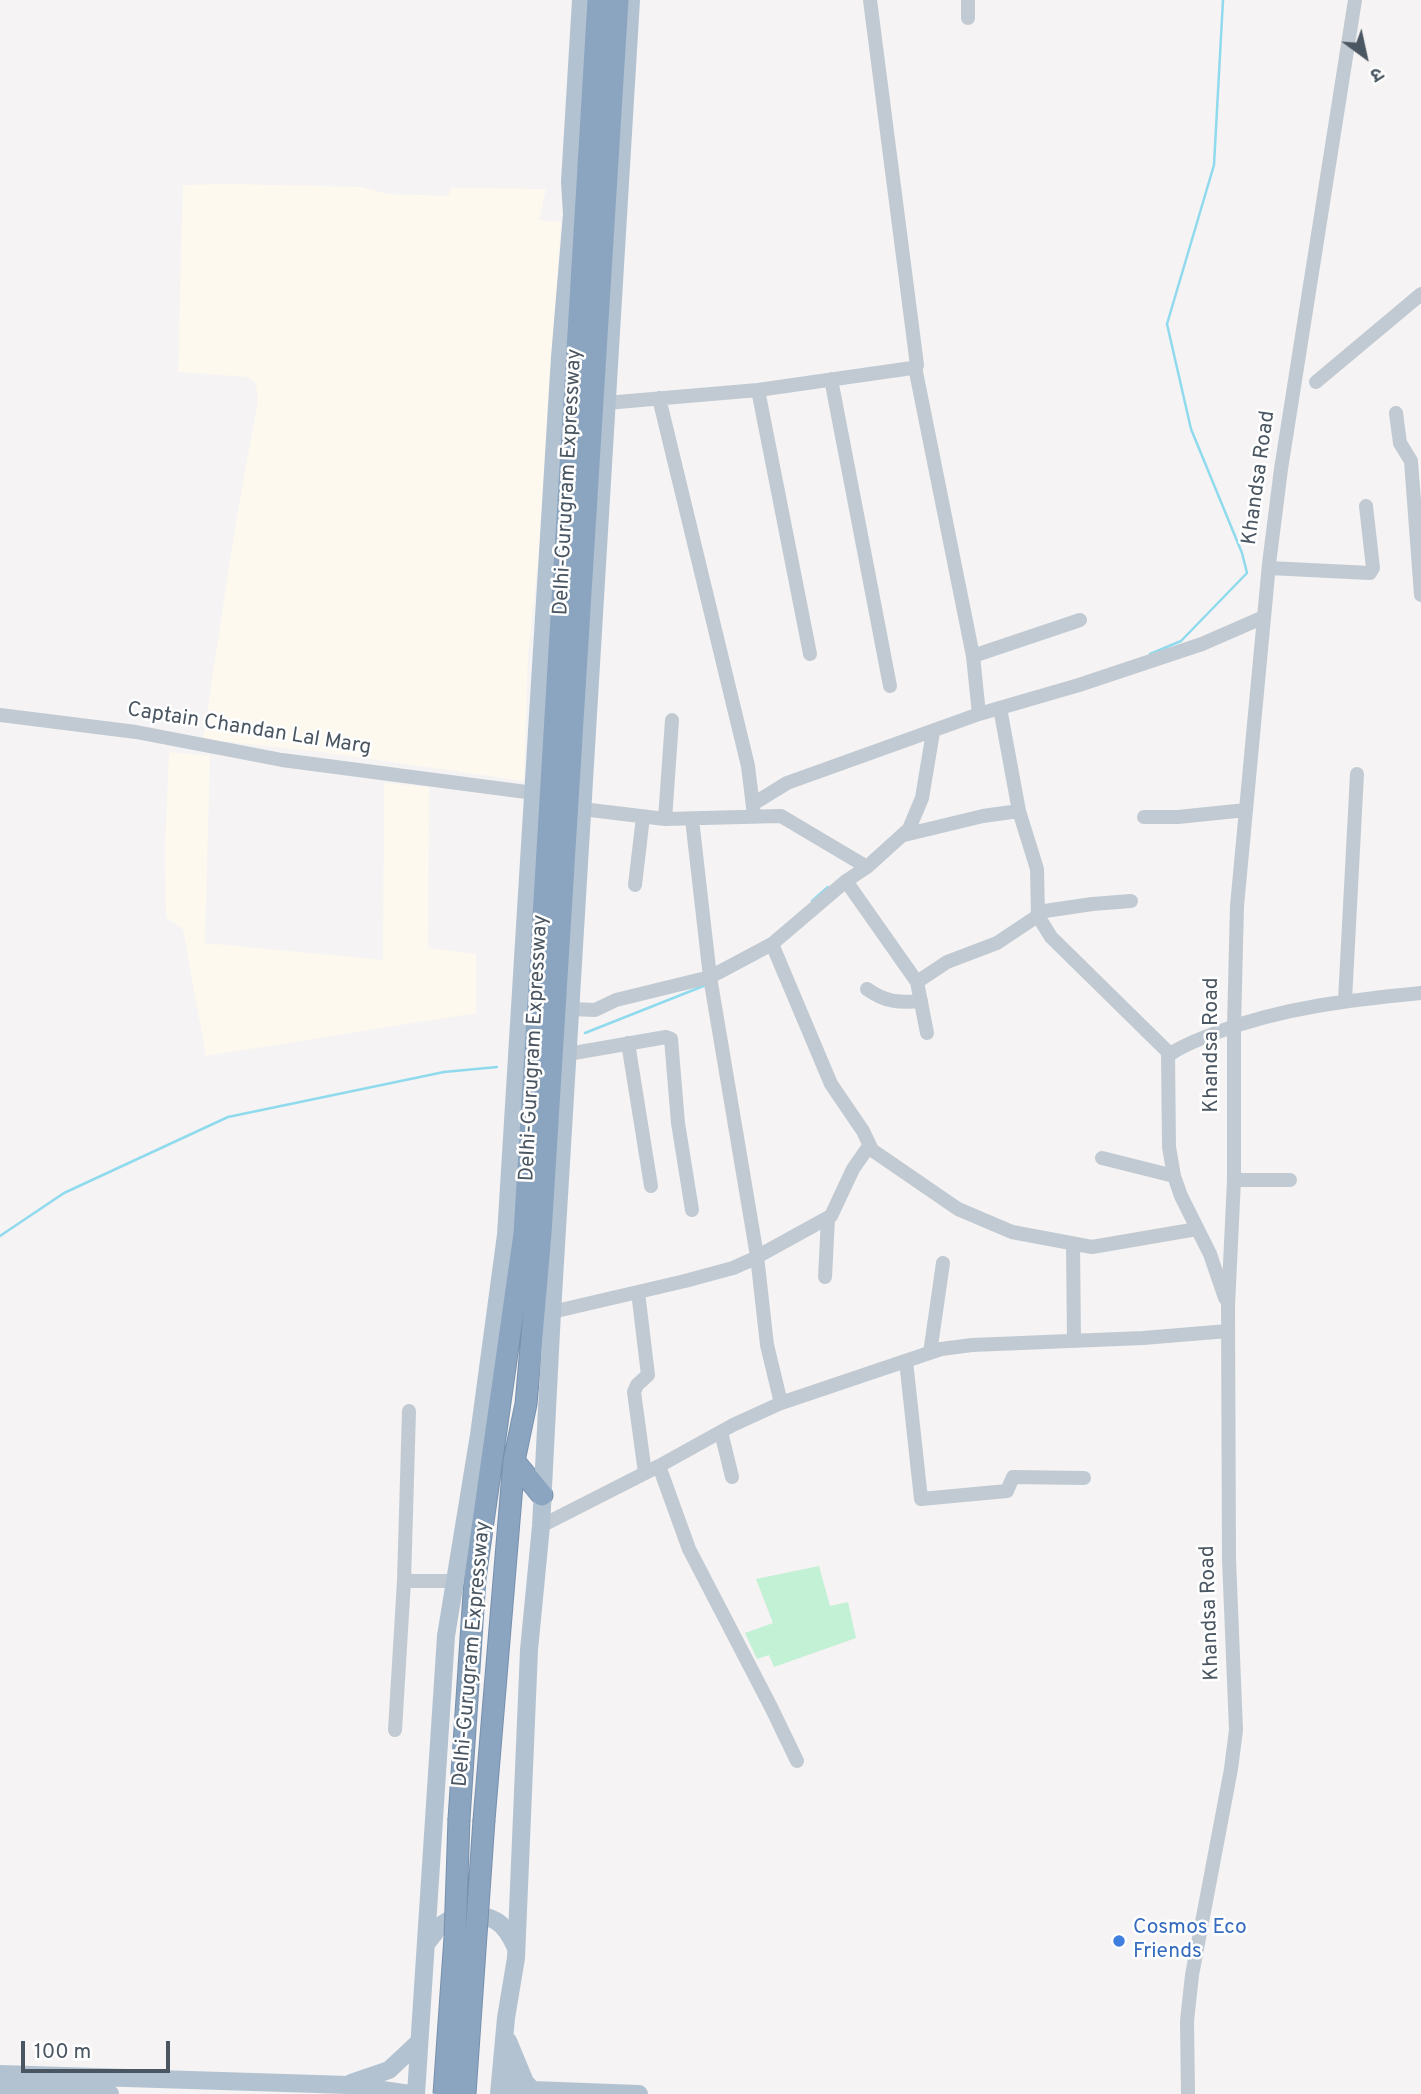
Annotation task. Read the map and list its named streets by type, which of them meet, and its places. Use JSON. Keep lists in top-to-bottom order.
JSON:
{
  "streets": {
    "highway": ["Delhi-Gurugram Expressway"],
    "street": ["Khandsa Road", "Captain Chandan Lal Marg"]
  },
  "places": ["Cosmos Eco Friends"],
  "scale_bar": "100 m",
  "north": "bottom right"
}
